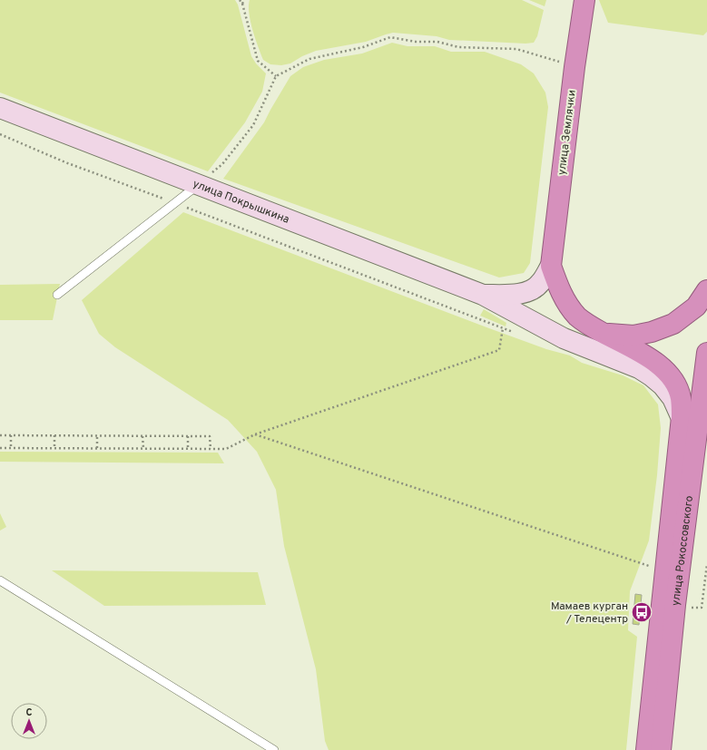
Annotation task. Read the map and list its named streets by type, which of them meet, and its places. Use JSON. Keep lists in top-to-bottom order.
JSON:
{
  "streets": {
    "highway": ["улица Землячки", "улица Рокоссовского"],
    "main road": ["улица Покрышкина"]
  },
  "crossings": [
    ["улица Землячки", "улица Рокоссовского"]
  ],
  "places": {
    "bus stop": ["Мамаев курган / Телецентр"]
  },
  "north": "top"
}
